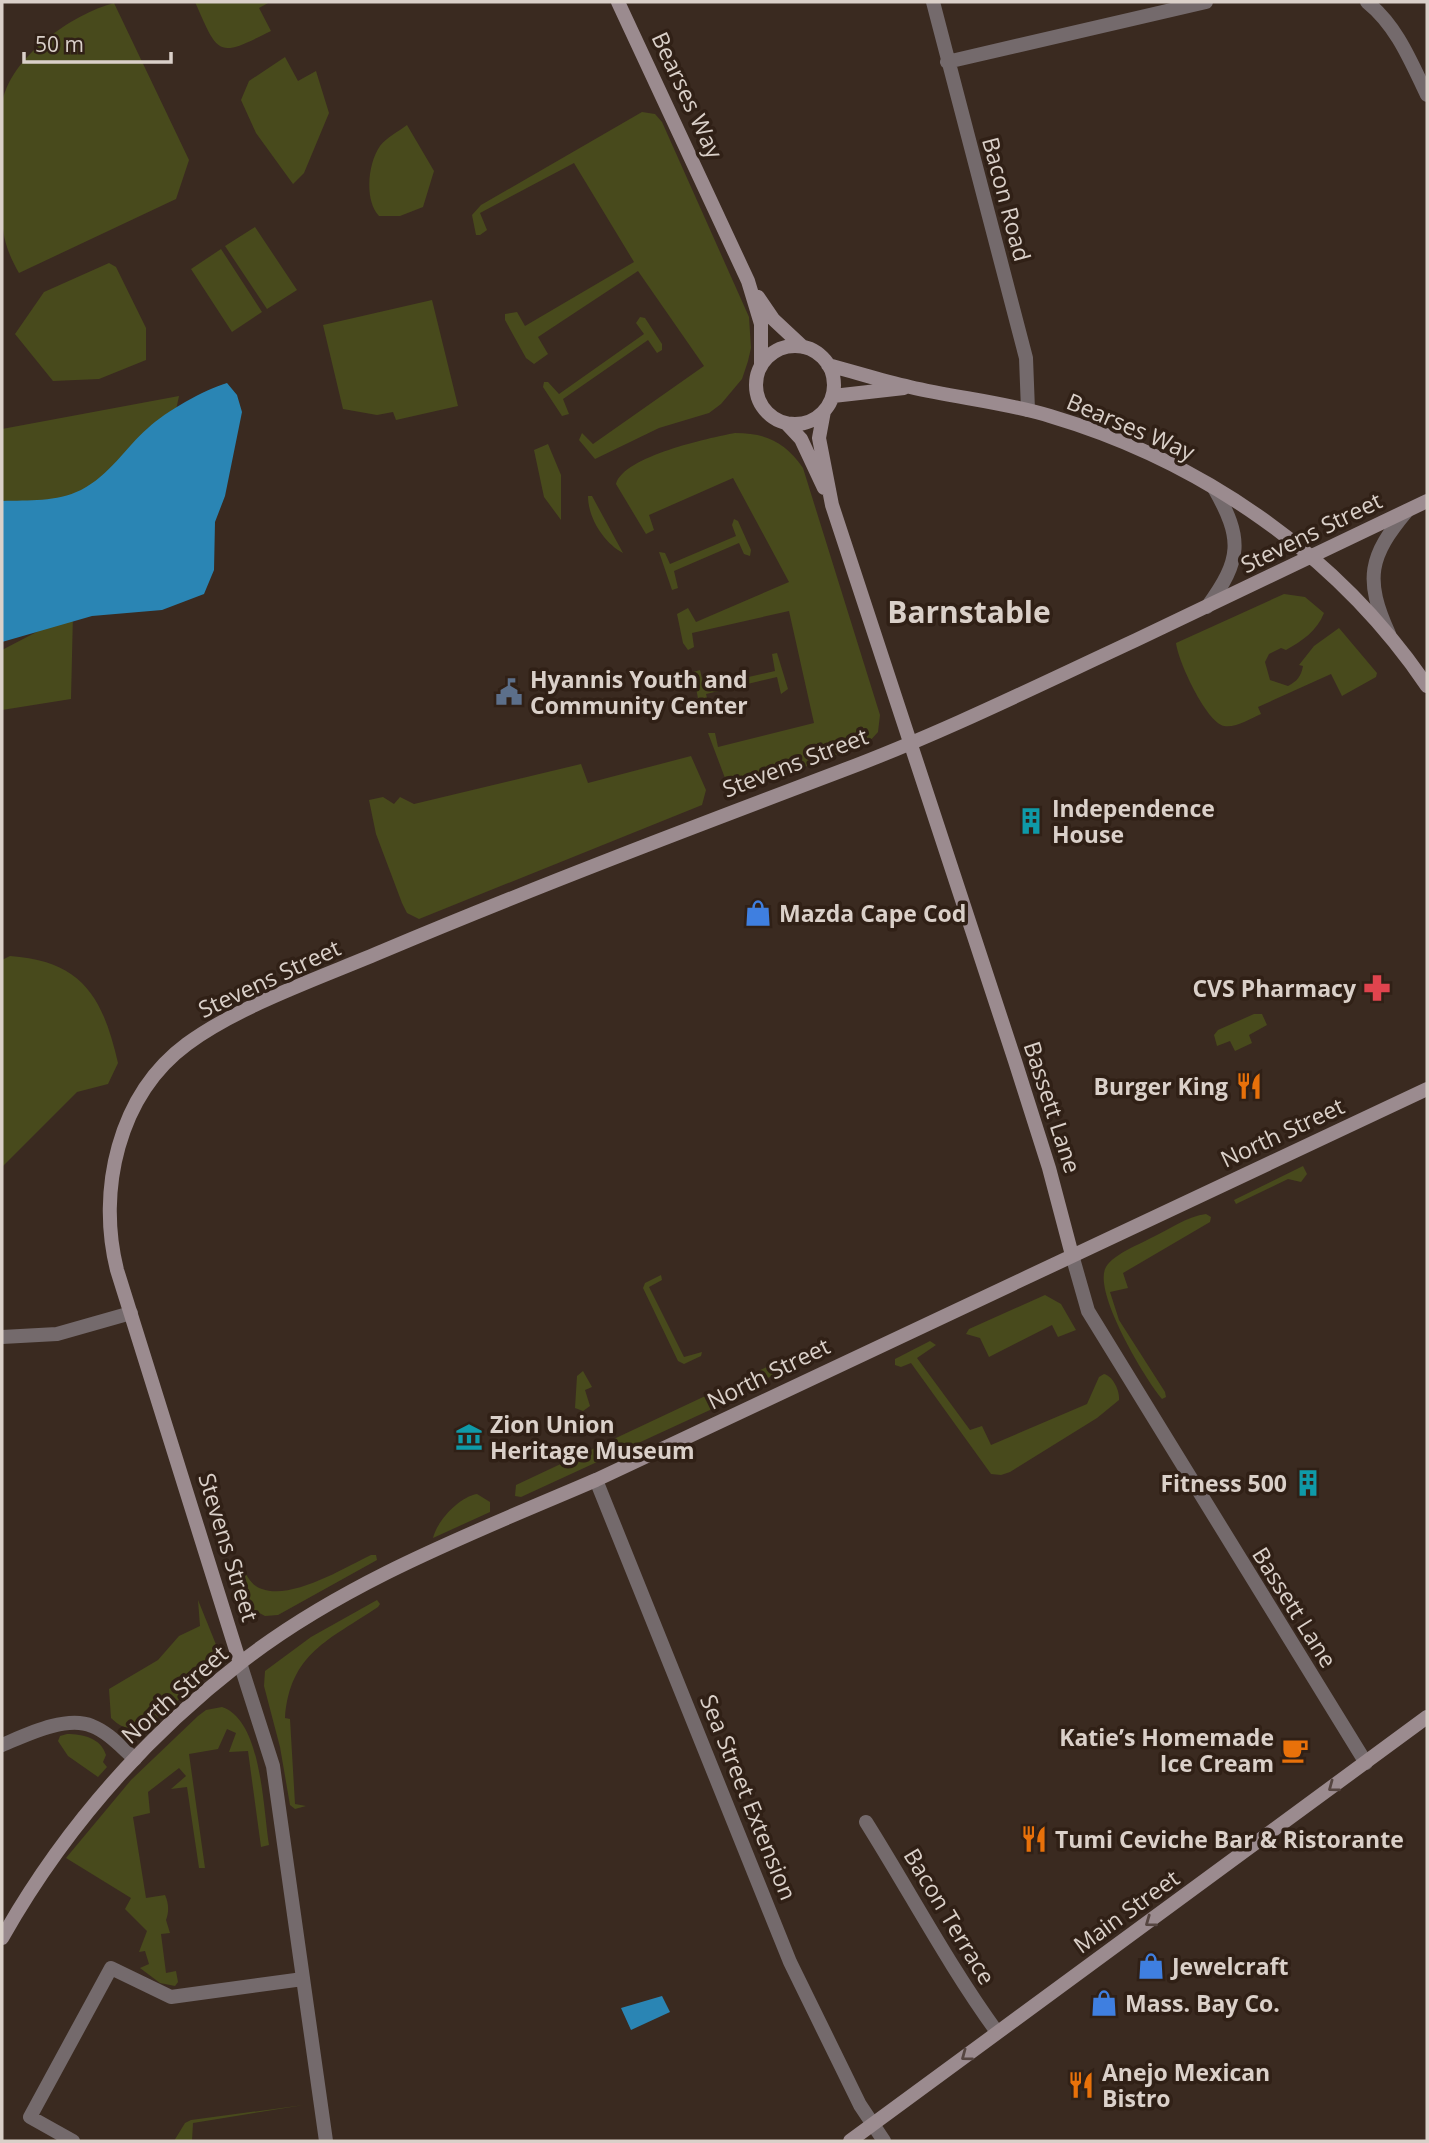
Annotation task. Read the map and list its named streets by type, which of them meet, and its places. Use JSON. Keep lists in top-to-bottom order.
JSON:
{
  "streets": {
    "street": [
      "Bearses Way",
      "Bacon Road",
      "Stevens Street",
      "Bassett Lane",
      "North Street",
      "Sea Street Extension",
      "Main Street",
      "Bacon Terrace"
    ]
  },
  "crossings": [
    ["Bearses Way", "Bacon Road"],
    ["Bearses Way", "Stevens Street"],
    ["Bearses Way", "Bassett Lane"],
    ["Stevens Street", "Bassett Lane"],
    ["Stevens Street", "North Street"],
    ["Bassett Lane", "North Street"],
    ["Bassett Lane", "Main Street"],
    ["North Street", "Sea Street Extension"],
    ["Sea Street Extension", "Main Street"],
    ["Main Street", "Bacon Terrace"]
  ],
  "one_way": ["Main Street"],
  "districts": ["Barnstable"],
  "places": {
    "public building": ["Hyannis Youth and Community Center"],
    "building": ["Independence House", "Fitness 500"],
    "shop": ["Mazda Cape Cod", "Jewelcraft", "Mass. Bay Co."],
    "pharmacy": ["CVS Pharmacy"],
    "restaurant": ["Burger King", "Tumi Ceviche Bar & Ristorante", "Anejo Mexican Bistro"],
    "museum": ["Zion Union Heritage Museum"],
    "cafe": ["Katie’s Homemade Ice Cream"]
  },
  "scale_bar": "50 m"
}
